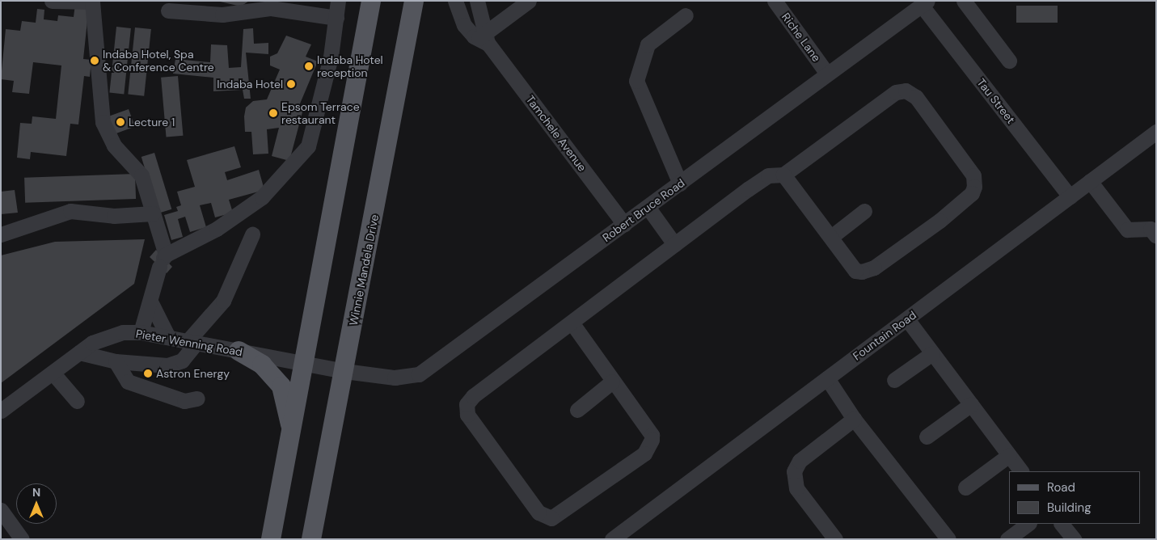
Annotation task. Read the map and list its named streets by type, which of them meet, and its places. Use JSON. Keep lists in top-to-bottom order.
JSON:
{
  "streets": {
    "main road": ["Winnie Mandela Drive"],
    "street": [
      "Riche Lane",
      "Tau Street",
      "Tamchele Avenue",
      "Robert Bruce Road",
      "Fountain Road",
      "Pieter Wenning Road"
    ]
  },
  "crossings": [
    ["Riche Lane", "Robert Bruce Road"],
    ["Tau Street", "Robert Bruce Road"],
    ["Tau Street", "Fountain Road"],
    ["Tamchele Avenue", "Robert Bruce Road"],
    ["Robert Bruce Road", "Winnie Mandela Drive"],
    ["Robert Bruce Road", "Pieter Wenning Road"]
  ],
  "places": [
    "Indaba Hotel, Spa & Conference Centre",
    "Indaba Hotel reception",
    "Indaba Hotel",
    "Epsom Terrace restaurant",
    "Lecture 1",
    "Astron Energy"
  ],
  "legend": ["Road", "Building"],
  "north": "top"
}
